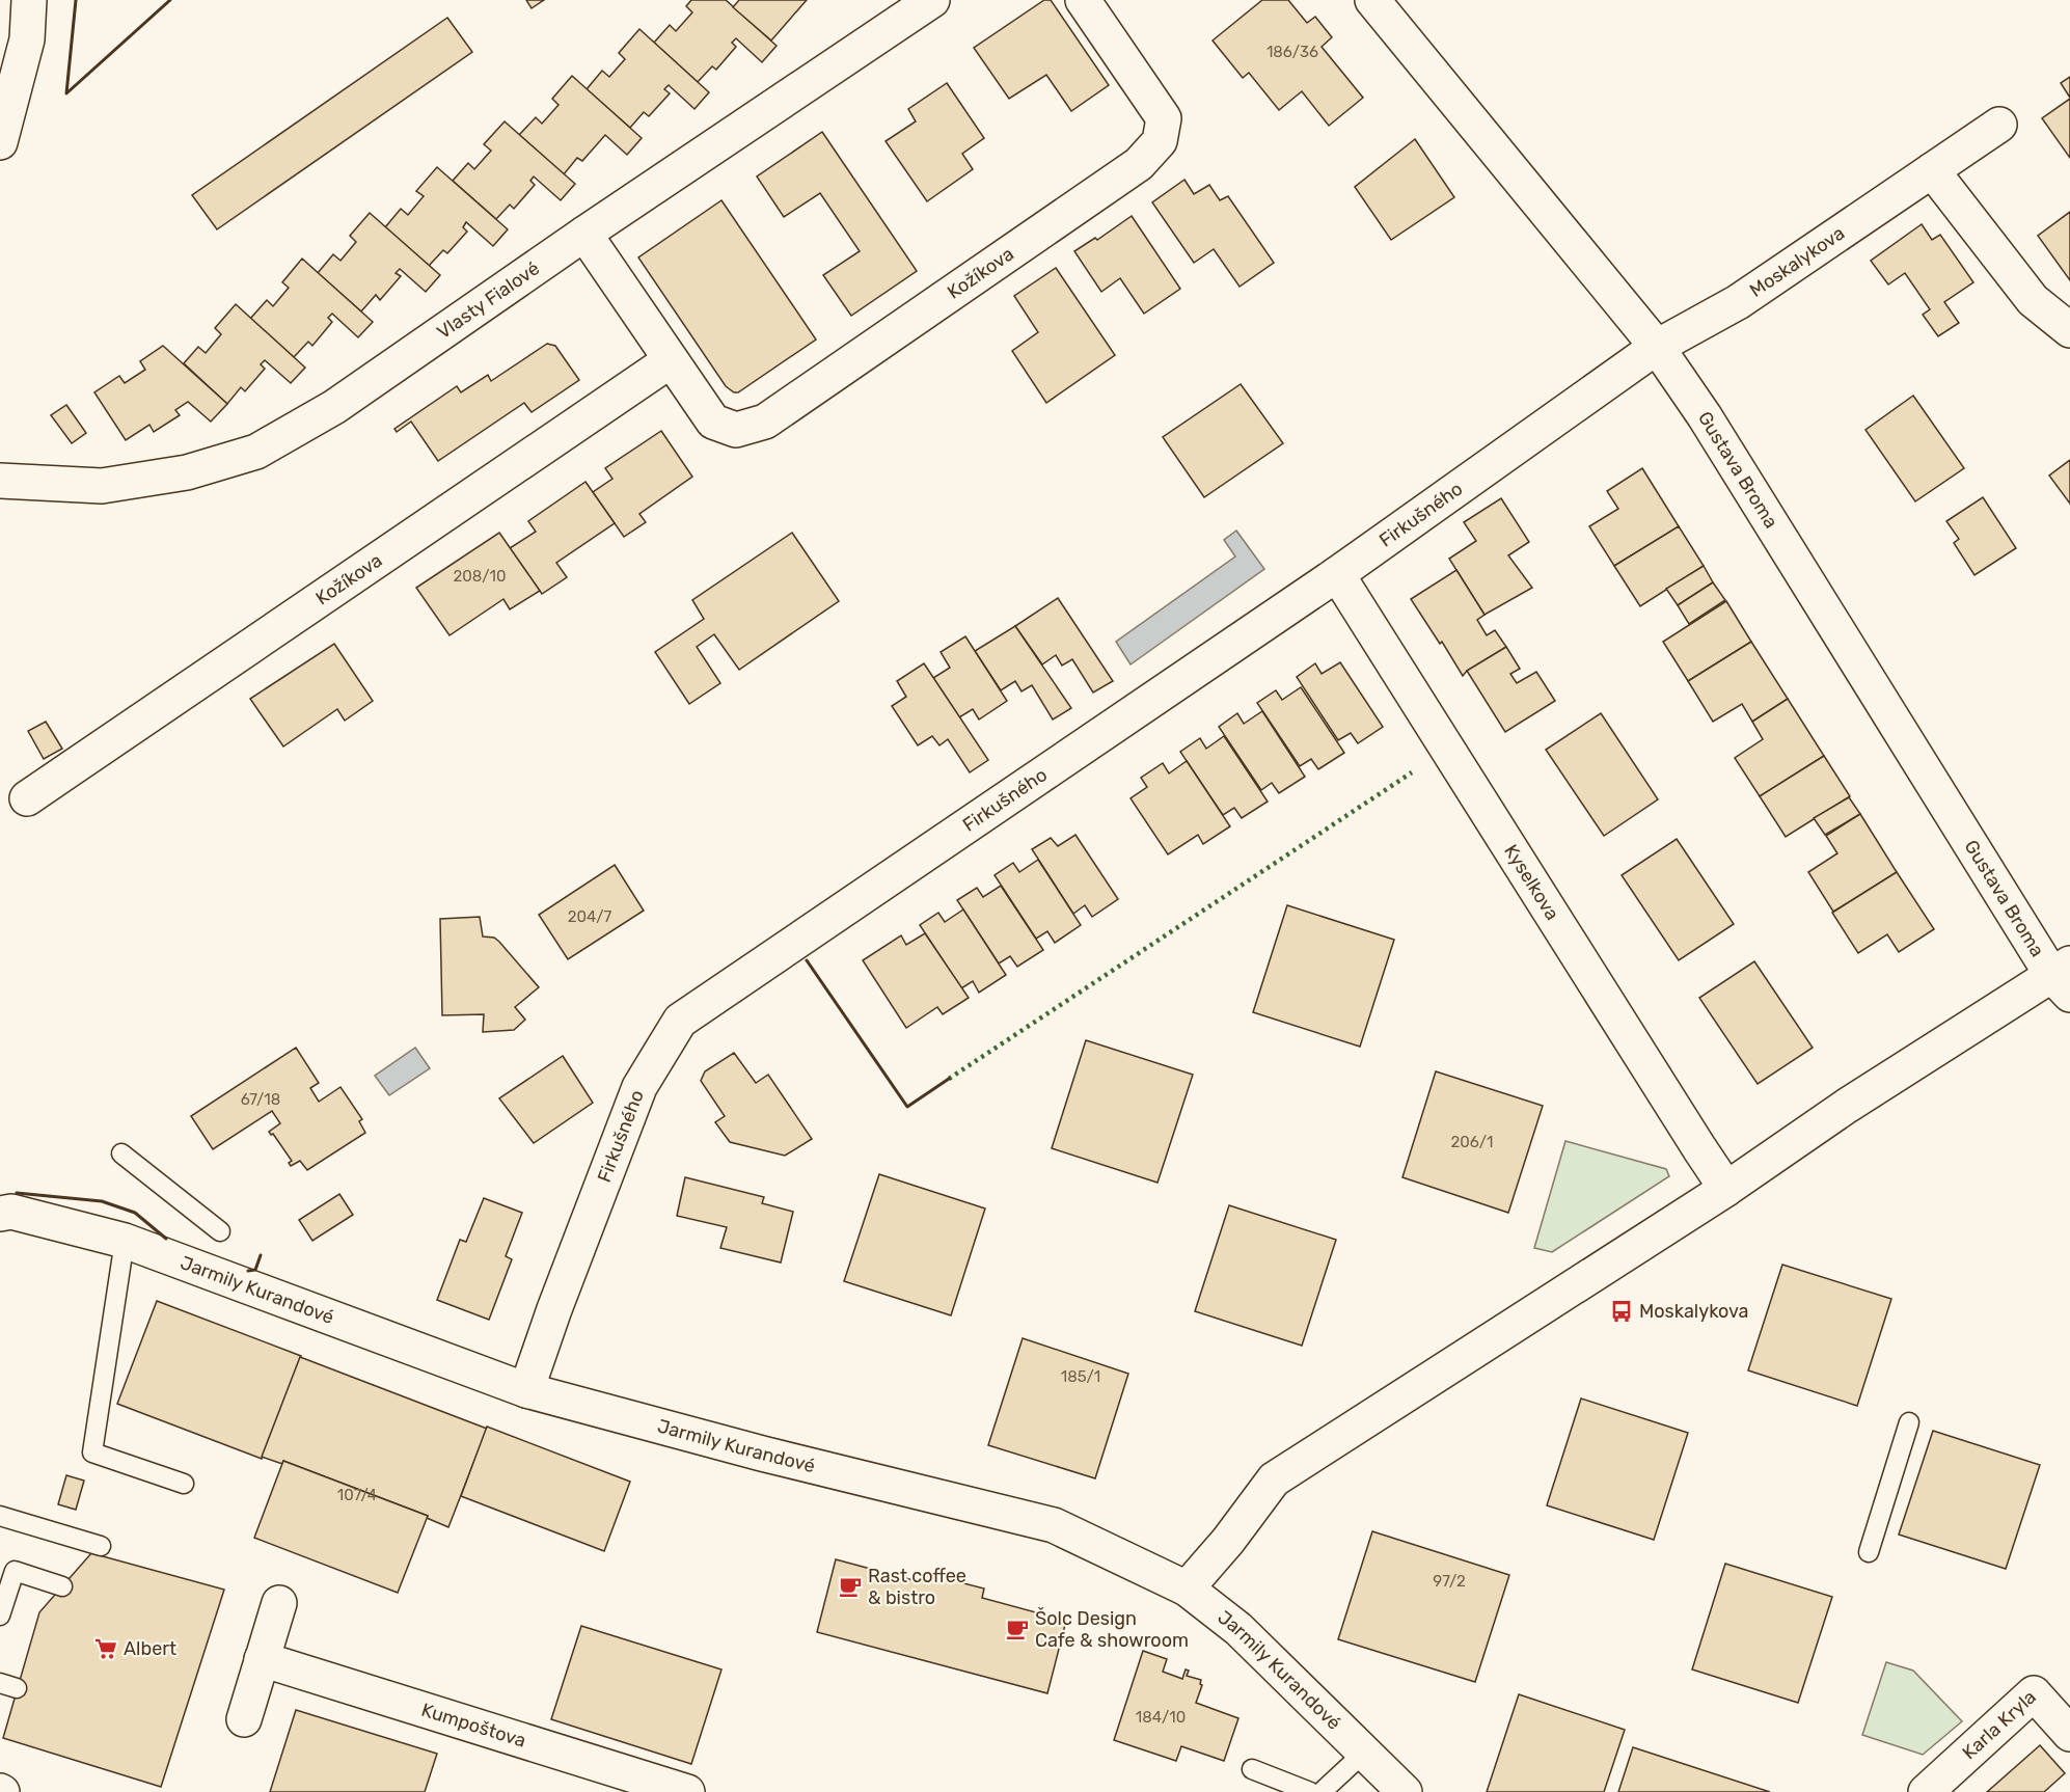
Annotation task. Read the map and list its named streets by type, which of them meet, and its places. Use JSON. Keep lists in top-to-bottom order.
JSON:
{
  "streets": {
    "street": [
      "Moskalykova",
      "Kožíkova",
      "Vlasty Fialové",
      "Gustava Broma",
      "Firkušného",
      "Kyselkova",
      "Jarmily Kurandové",
      "Kumpoštova",
      "Karla Kryla"
    ]
  },
  "crossings": [
    ["Moskalykova", "Gustava Broma"],
    ["Moskalykova", "Firkušného"],
    ["Kožíkova", "Vlasty Fialové"],
    ["Gustava Broma", "Firkušného"],
    ["Firkušného", "Kyselkova"],
    ["Firkušného", "Jarmily Kurandové"]
  ],
  "places": {
    "bus stop": ["Moskalykova"],
    "cafe": ["Rast coffee & bistro", "Šolc Design Cafe & showroom"],
    "supermarket": ["Albert"]
  },
  "house_numbers": [
    "186/36",
    "208/10",
    "204/7",
    "67/18",
    "206/1",
    "185/1",
    "107/4",
    "97/2",
    "184/10"
  ]
}
